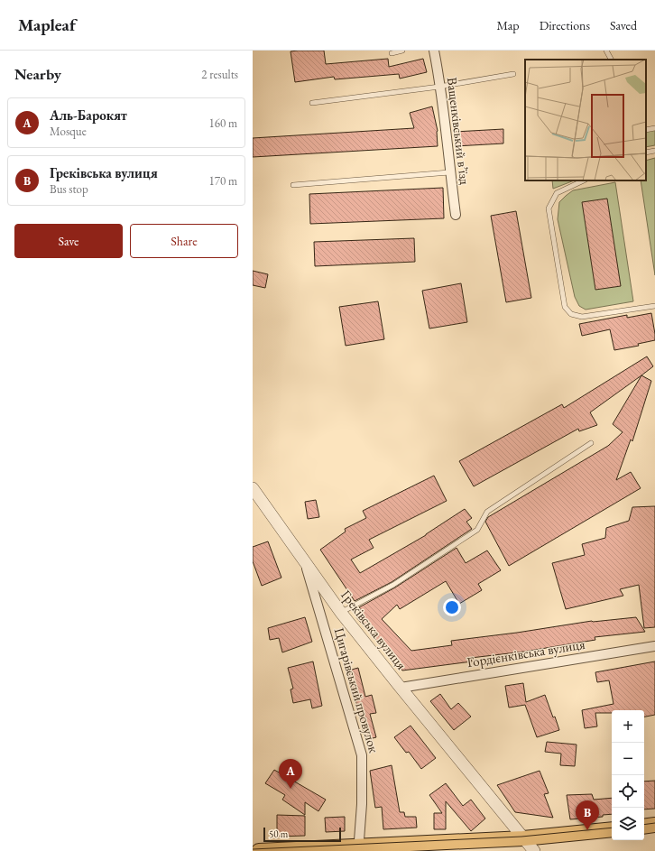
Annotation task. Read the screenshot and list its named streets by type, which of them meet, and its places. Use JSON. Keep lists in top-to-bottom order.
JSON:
{
  "streets": {
    "street": [
      "Ващенківський в’їзд",
      "Греківська вулиця",
      "Гордієнківська вулиця",
      "Цигарівський провулок"
    ]
  },
  "crossings": [
    ["Греківська вулиця", "Гордієнківська вулиця"],
    ["Греківська вулиця", "Цигарівський провулок"]
  ],
  "scale_bar": "50 m",
  "page": {
    "header": "Mapleaf",
    "nav": ["Map", "Directions", "Saved"],
    "heading": ["Nearby", "2 results"],
    "list": [
      {
        "mark": "A",
        "name": "Аль-Барокят",
        "note": "Mosque",
        "value": "160 m"
      },
      {
        "mark": "B",
        "name": "Греківська вулиця",
        "note": "Bus stop",
        "value": "170 m"
      }
    ],
    "buttons": ["Save", "Share"],
    "map_buttons": ["+", "−"],
    "pins": ["A", "B"],
    "scale": "50 m"
  }
}
